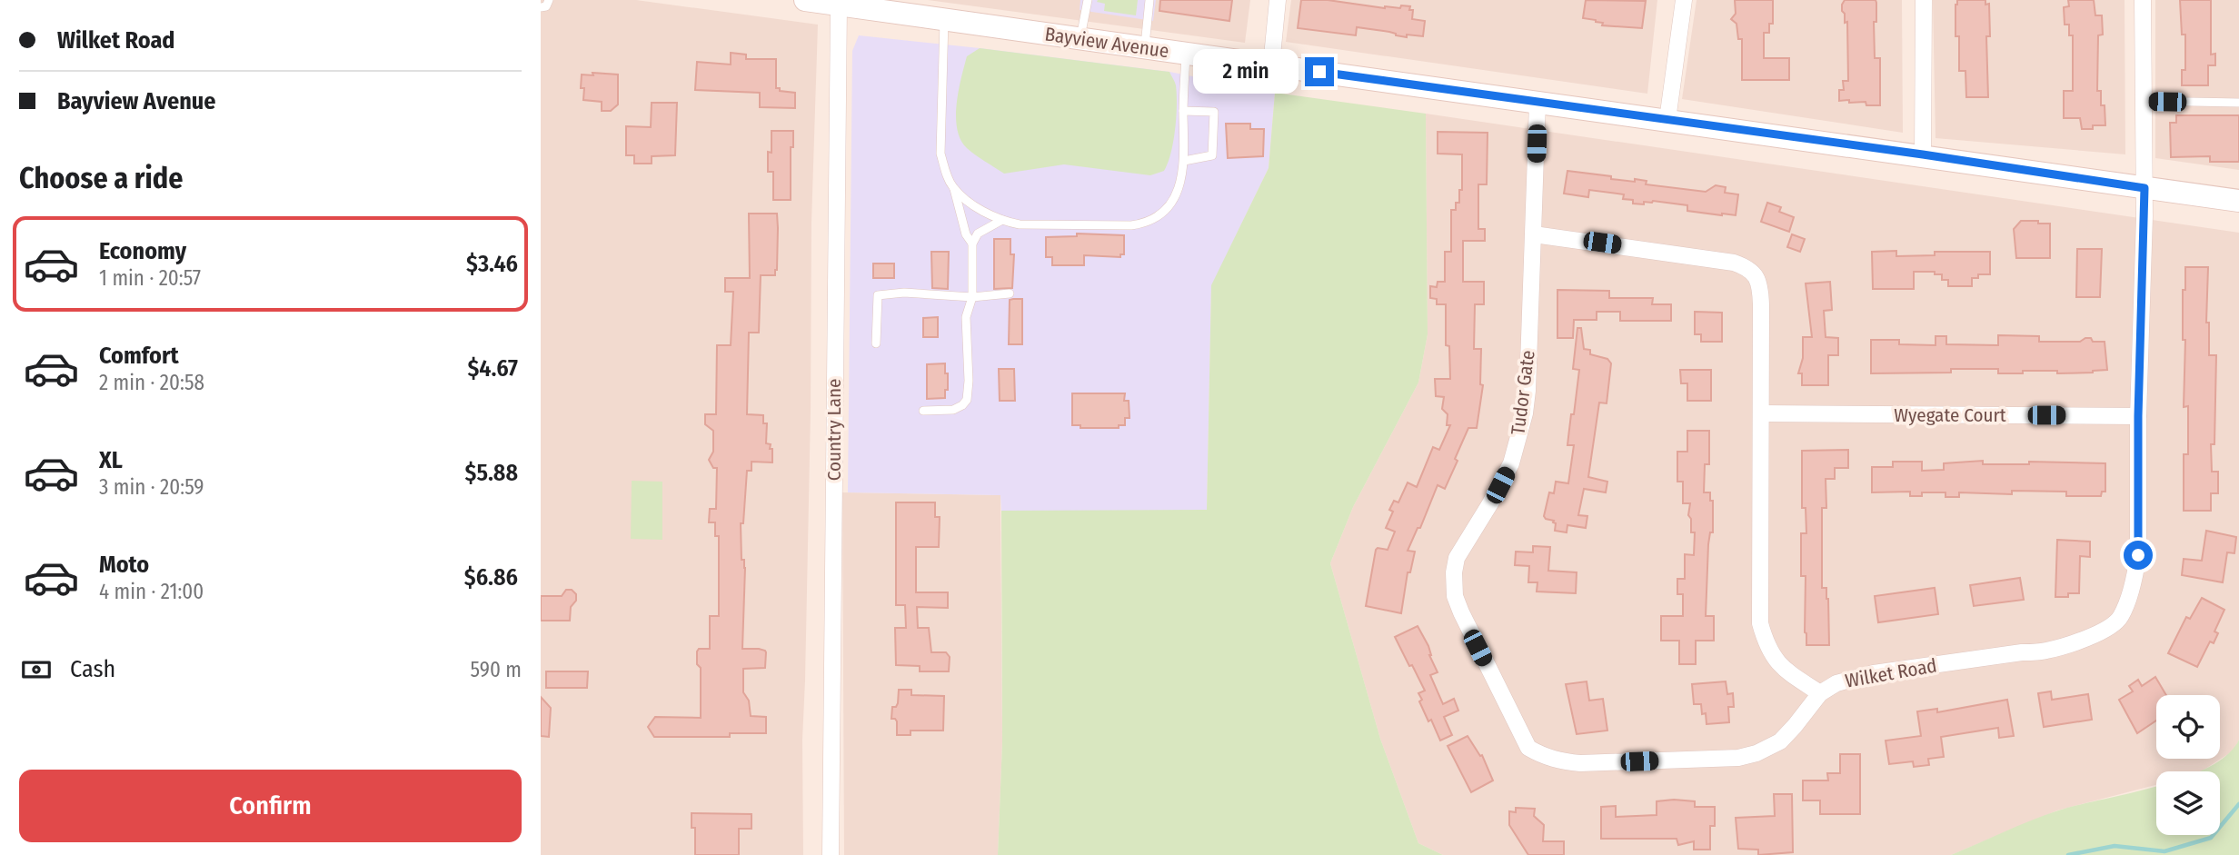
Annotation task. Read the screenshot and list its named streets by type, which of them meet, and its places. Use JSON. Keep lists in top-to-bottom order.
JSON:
{
  "streets": {
    "main road": ["Bayview Avenue"],
    "street": [
      "Tudor Gate",
      "Wyegate Court",
      "Country Lane",
      "Wilket Road"
    ]
  },
  "crossings": [
    ["Bayview Avenue", "Tudor Gate"],
    ["Bayview Avenue", "Country Lane"],
    ["Bayview Avenue", "Wilket Road"],
    ["Tudor Gate", "Wilket Road"],
    ["Wyegate Court", "Wilket Road"]
  ],
  "page": {
    "banner": ["Wilket Road", "Bayview Avenue"],
    "bubble": "2 min",
    "heading": "Choose a ride",
    "list": [
      {
        "name": "Economy",
        "note": "1 min · 20:57",
        "value": "$3.46"
      },
      {
        "name": "Comfort",
        "note": "2 min · 20:58",
        "value": "$4.67"
      },
      {
        "name": "XL",
        "note": "3 min · 20:59",
        "value": "$5.88"
      },
      {
        "name": "Moto",
        "note": "4 min · 21:00",
        "value": "$6.86"
      }
    ],
    "pay": ["Cash", "590 m"],
    "buttons": "Confirm"
  }
}
